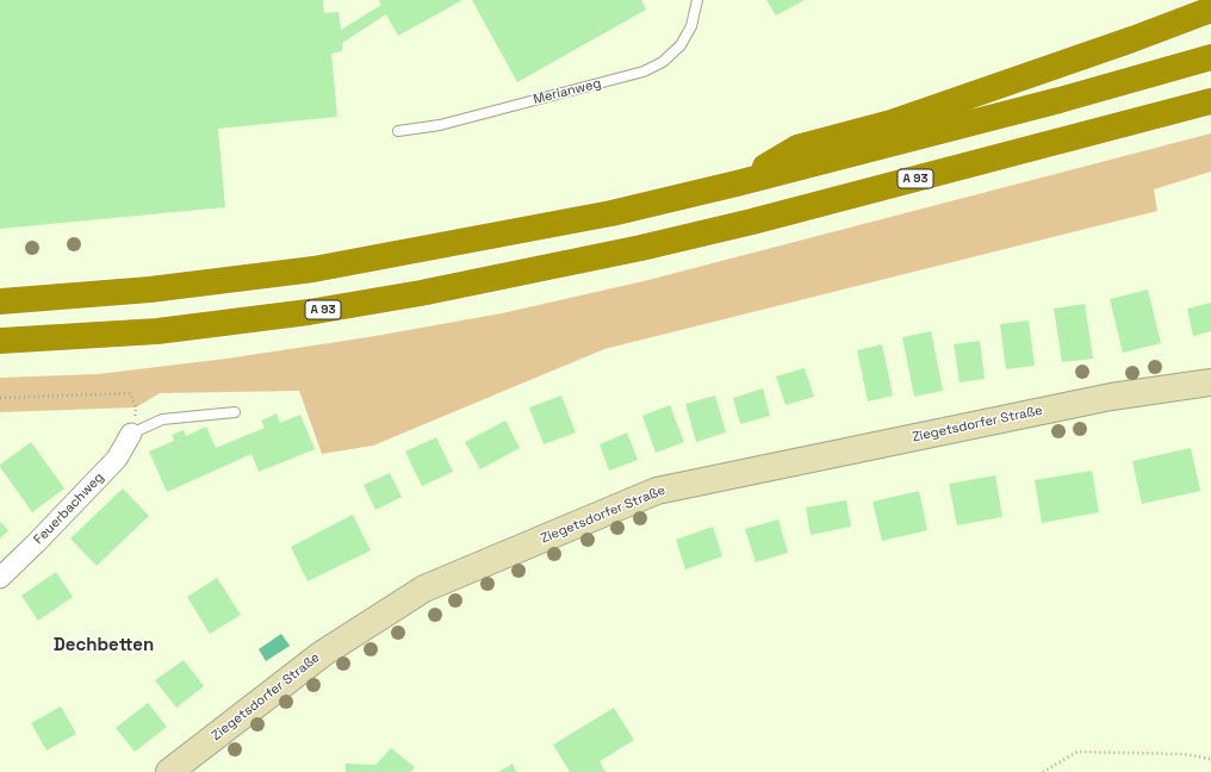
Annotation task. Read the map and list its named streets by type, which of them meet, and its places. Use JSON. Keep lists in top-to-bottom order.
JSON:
{
  "streets": {
    "highway": ["A 93"],
    "street": ["Ziegetsdorfer Straße", "Feuerbachweg"],
    "lane": ["Merianweg"]
  },
  "districts": ["Dechbetten"]
}
